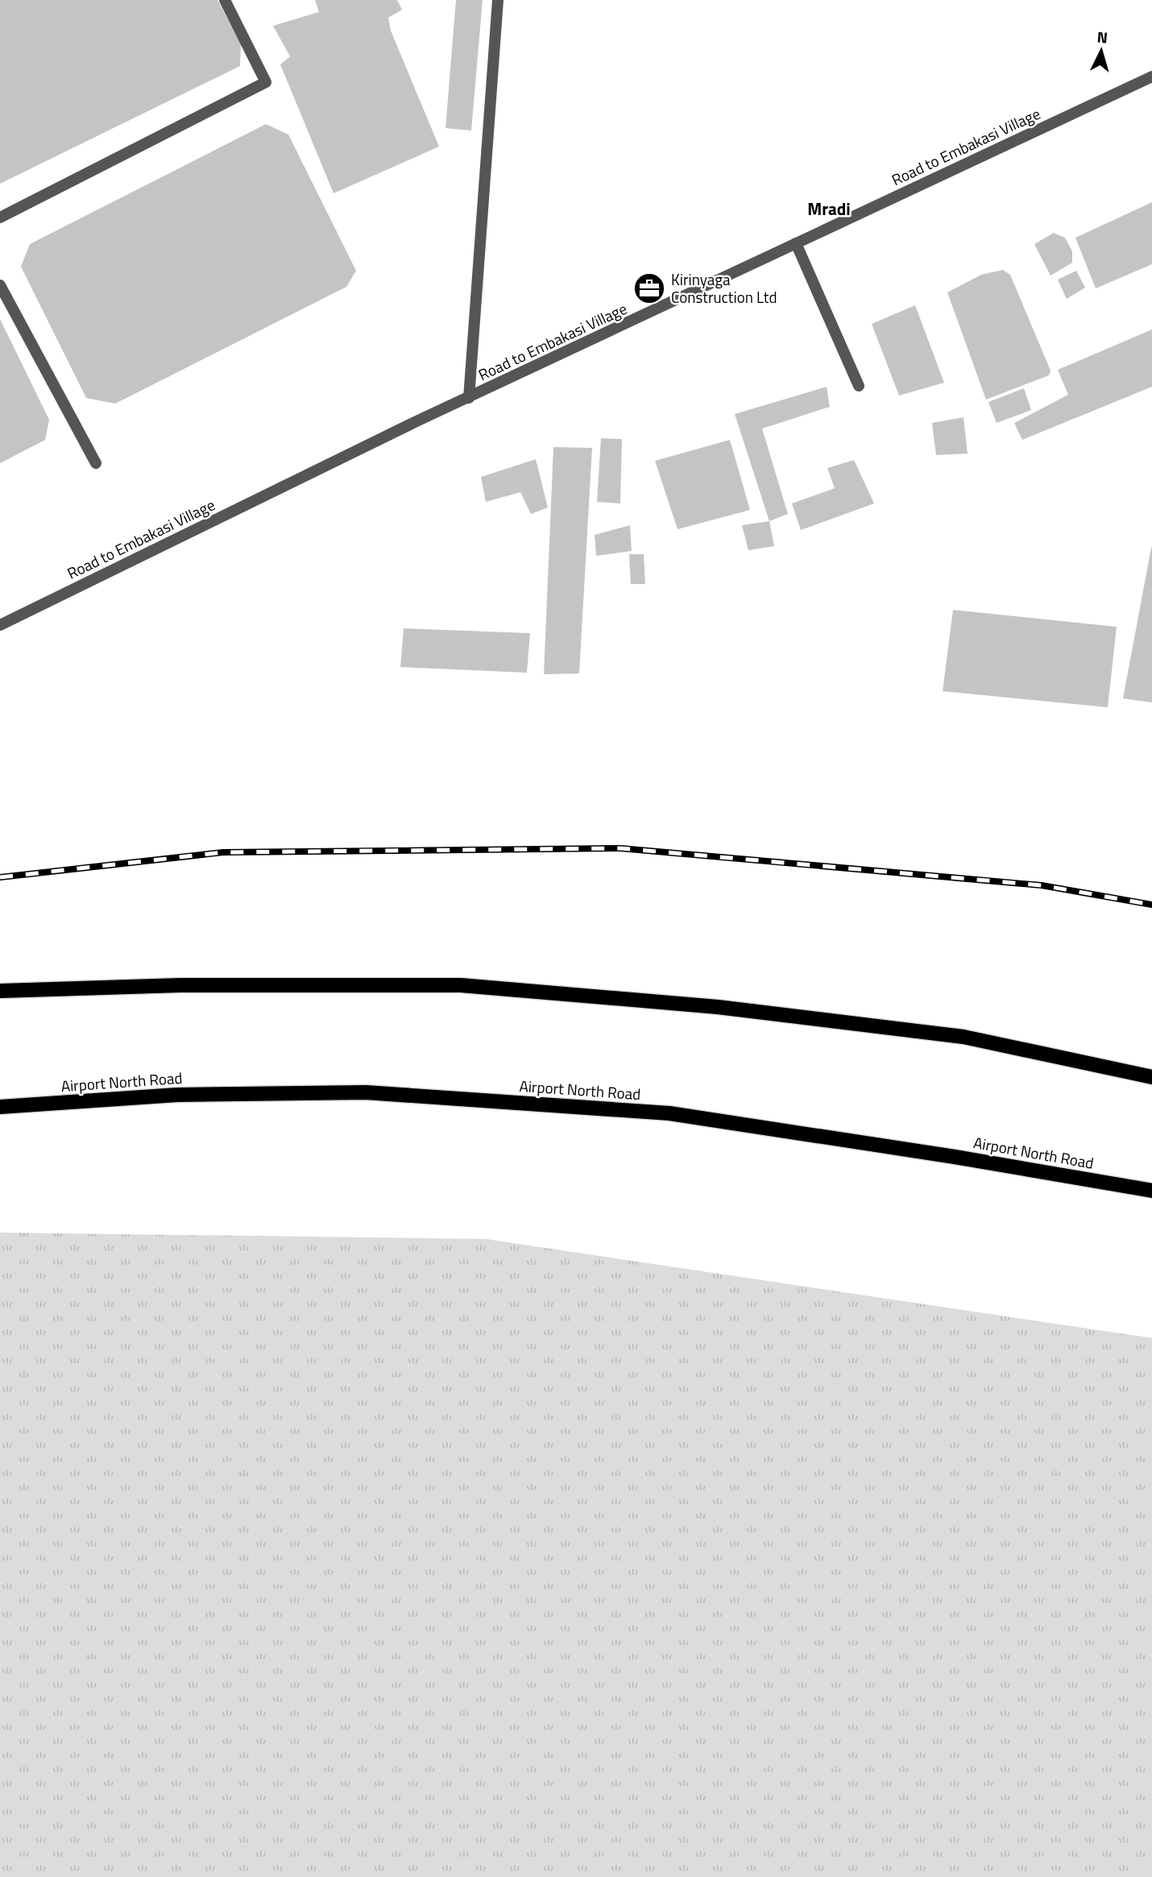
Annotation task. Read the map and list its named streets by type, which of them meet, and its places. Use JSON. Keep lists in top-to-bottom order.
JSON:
{
  "streets": {
    "main road": ["Airport North Road"],
    "street": ["Road to Embakasi Village"]
  },
  "districts": ["Mradi"],
  "places": {
    "office": ["Kirinyaga Construction Ltd"]
  },
  "north": "top"
}
